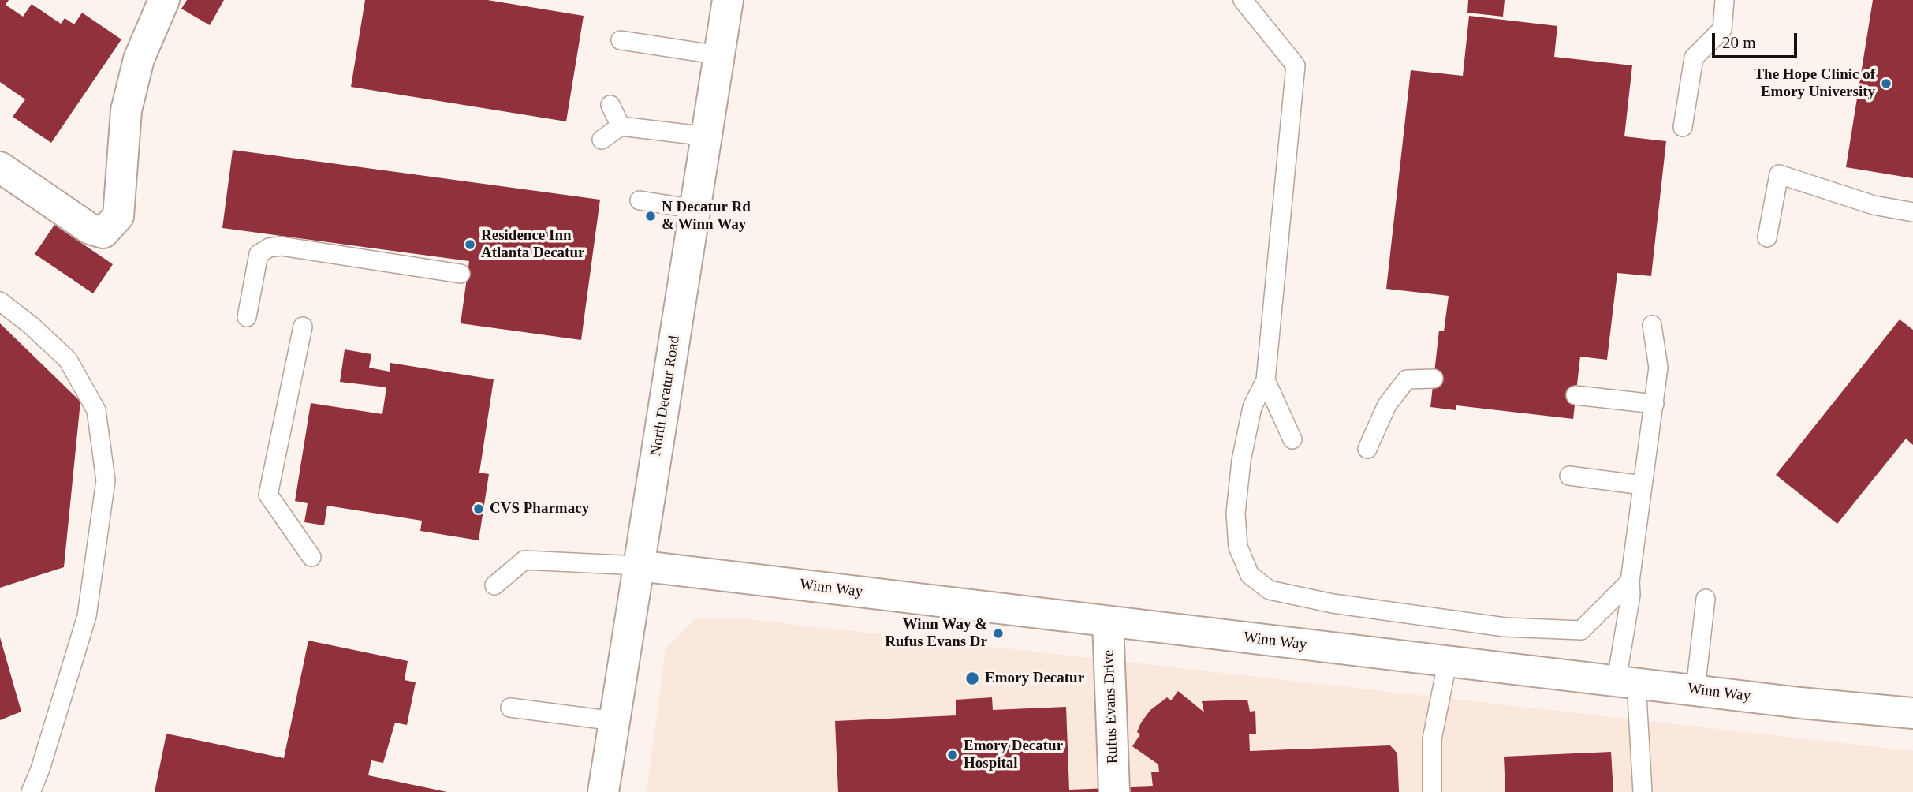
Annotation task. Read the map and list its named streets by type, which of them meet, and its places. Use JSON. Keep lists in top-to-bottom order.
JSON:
{
  "streets": {
    "street": ["North Decatur Road", "Winn Way", "Rufus Evans Drive"]
  },
  "crossings": [
    ["North Decatur Road", "Winn Way"],
    ["Winn Way", "Rufus Evans Drive"]
  ],
  "places": [
    "The Hope Clinic of Emory University",
    "N Decatur Rd & Winn Way",
    "Residence Inn Atlanta Decatur",
    "CVS Pharmacy",
    "Winn Way & Rufus Evans Dr",
    "Emory Decatur",
    "Emory Decatur Hospital"
  ],
  "scale_bar": "20 m"
}
